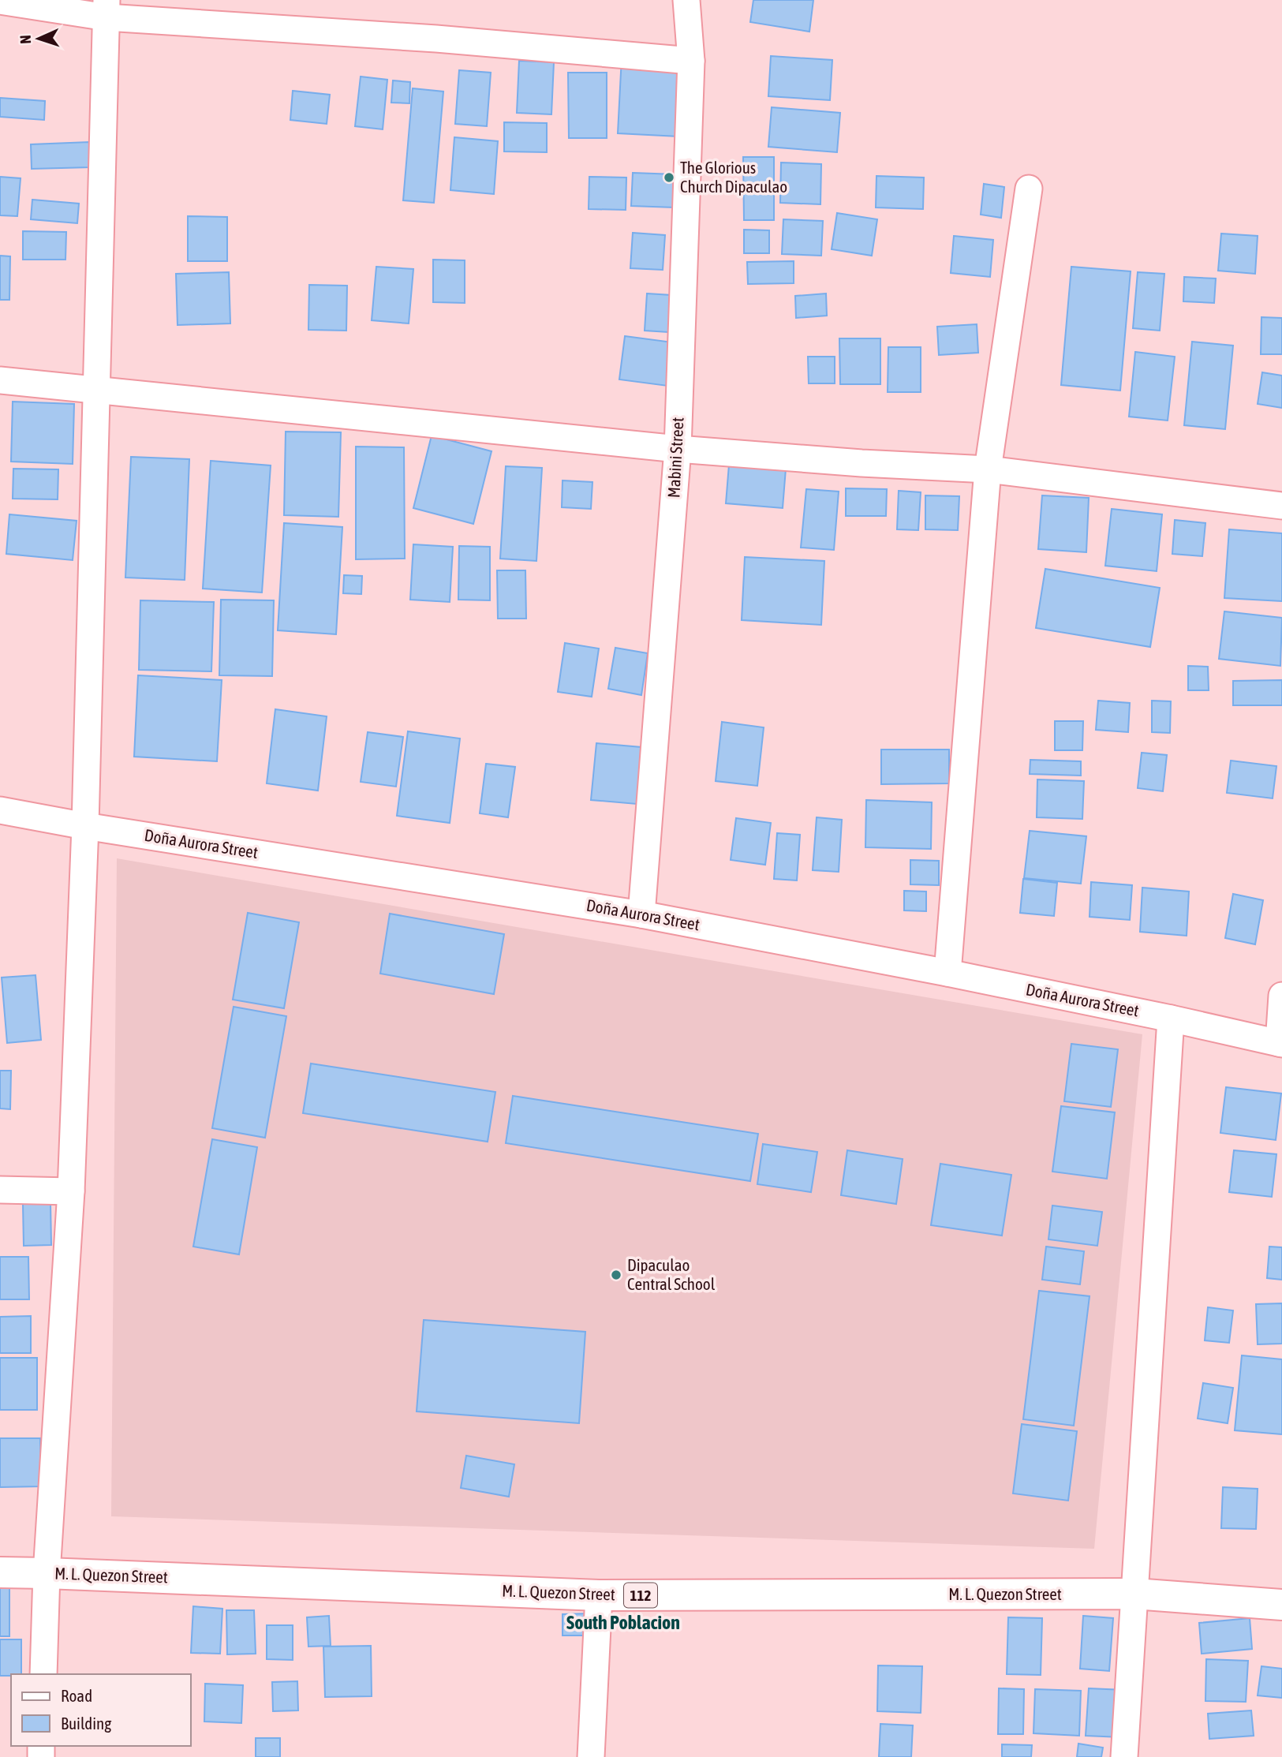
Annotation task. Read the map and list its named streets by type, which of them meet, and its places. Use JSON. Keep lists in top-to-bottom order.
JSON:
{
  "streets": {
    "main road": ["M. L. Quezon Street", "112"],
    "street": ["Mabini Street", "Doña Aurora Street"]
  },
  "crossings": [
    ["Mabini Street", "Doña Aurora Street"]
  ],
  "districts": ["South Poblacion"],
  "places": ["The Glorious Church Dipaculao", "Dipaculao Central School"],
  "legend": ["Road", "Building"],
  "north": "left"
}
